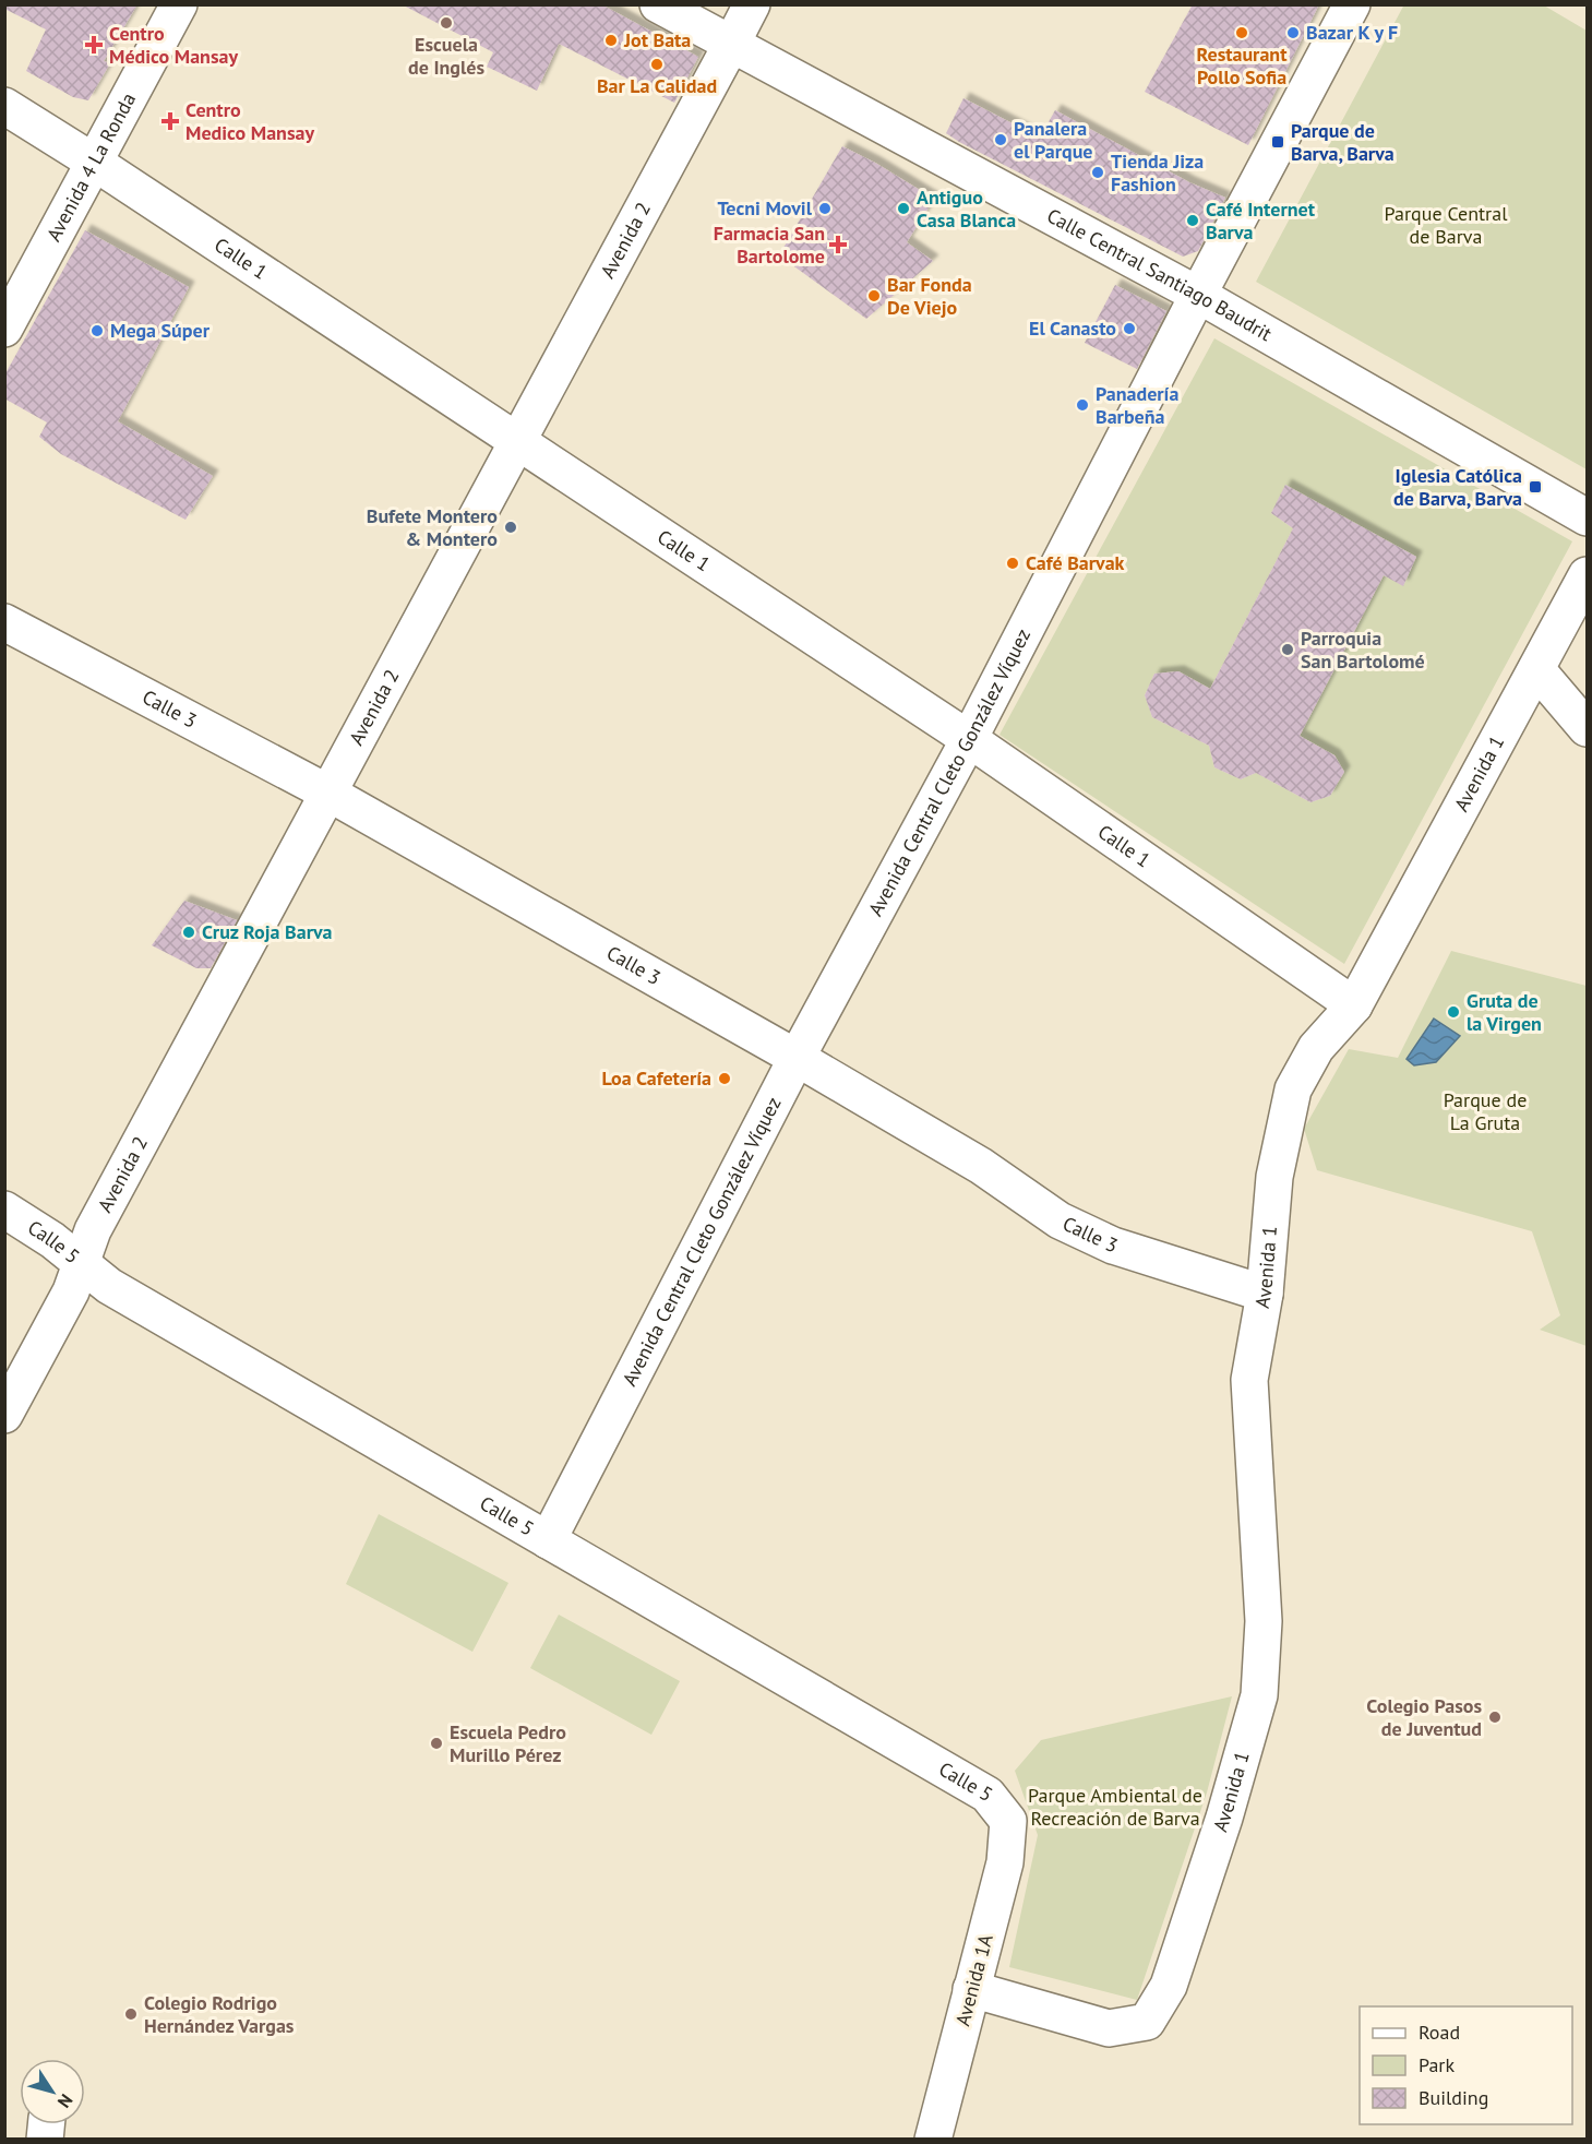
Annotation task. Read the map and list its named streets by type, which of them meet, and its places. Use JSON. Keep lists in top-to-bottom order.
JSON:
{
  "streets": {
    "street": [
      "Avenida 4 La Ronda",
      "Avenida 2",
      "Calle 1",
      "Calle Central Santiago Baudrit",
      "Calle 3",
      "Avenida Central Cleto González Víquez",
      "Avenida 1",
      "Calle 5",
      "Avenida 1A"
    ]
  },
  "crossings": [
    ["Avenida 4 La Ronda", "Calle 1"],
    ["Avenida 2", "Calle 1"],
    ["Avenida 2", "Calle Central Santiago Baudrit"],
    ["Avenida 2", "Calle 3"],
    ["Avenida 2", "Calle 5"],
    ["Calle 1", "Avenida Central Cleto González Víquez"],
    ["Calle 1", "Avenida 1"],
    ["Calle Central Santiago Baudrit", "Avenida Central Cleto González Víquez"],
    ["Calle 3", "Avenida Central Cleto González Víquez"],
    ["Calle 3", "Avenida 1"],
    ["Avenida Central Cleto González Víquez", "Calle 5"],
    ["Avenida 1", "Avenida 1A"],
    ["Calle 5", "Avenida 1A"]
  ],
  "parks": ["Parque Central de Barva", "Parque de La Gruta", "Parque Ambiental de Recreación de Barva"],
  "places": {
    "other": [
      "Escuela de Inglés",
      "Restaurant Pollo Sofia",
      "Bazar K y F",
      "Jot Bata",
      "Bar La Calidad",
      "Panalera el Parque",
      "Tienda Jiza Fashion",
      "Tecni Movil",
      "Antiguo Casa Blanca",
      "Café Internet Barva",
      "Bar Fonda De Viejo",
      "El Canasto",
      "Mega Súper",
      "Panadería Barbeña",
      "Bufete Montero & Montero",
      "Café Barvak",
      "Parroquia San Bartolomé",
      "Cruz Roja Barva",
      "Gruta de la Virgen",
      "Loa Cafetería",
      "Colegio Pasos de Juventud",
      "Escuela Pedro Murillo Pérez",
      "Colegio Rodrigo Hernández Vargas"
    ],
    "health": ["Centro Médico Mansay", "Centro Medico Mansay", "Farmacia San Bartolome"],
    "transit": ["Parque de Barva, Barva", "Iglesia Católica de Barva, Barva"]
  },
  "legend": ["Road", "Park", "Building"],
  "north": "bottom right"
}
